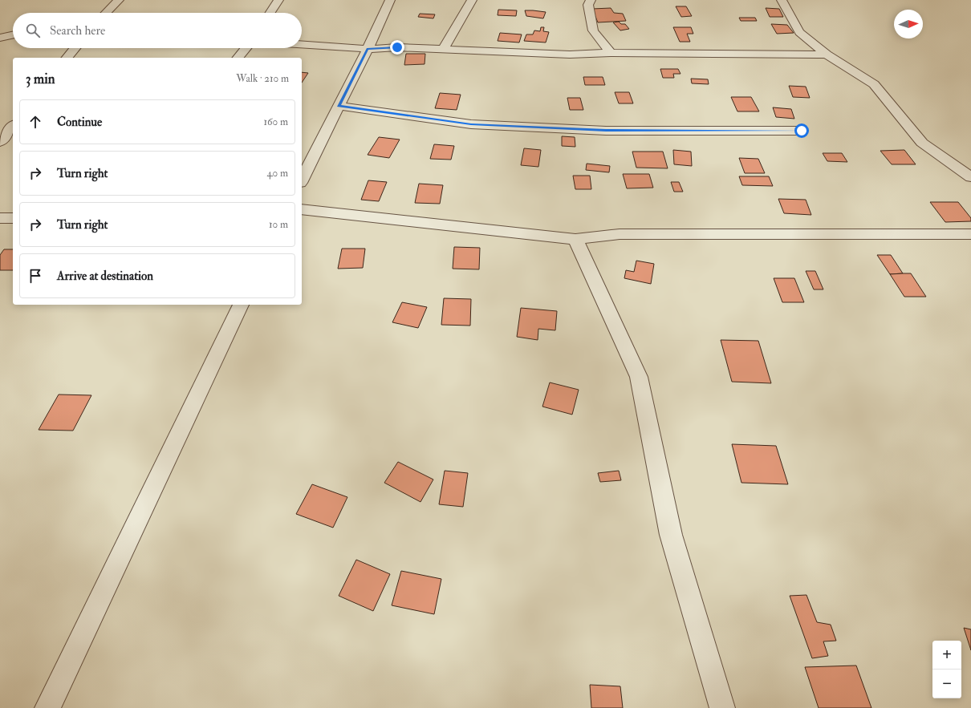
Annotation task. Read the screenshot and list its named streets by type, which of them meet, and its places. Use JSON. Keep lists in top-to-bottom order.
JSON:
{
  "north": "right",
  "page": {
    "search": "Search here",
    "heading": ["3 min", "Walk · 210 m"],
    "list": [
      ["Continue", "160 m"],
      ["Turn right", "40 m"],
      ["Turn right", "10 m"],
      "Arrive at destination"
    ],
    "map_buttons": ["+", "−"]
  }
}
